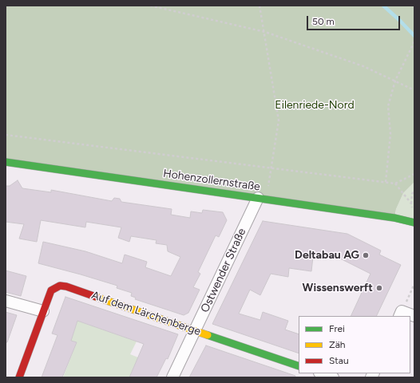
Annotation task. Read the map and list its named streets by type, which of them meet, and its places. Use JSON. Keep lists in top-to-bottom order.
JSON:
{
  "streets": {
    "street": ["Hohenzollernstraße", "Ostwender Straße", "Auf dem Lärchenberge"]
  },
  "crossings": [
    ["Hohenzollernstraße", "Ostwender Straße"],
    ["Ostwender Straße", "Auf dem Lärchenberge"]
  ],
  "parks": ["Eilenriede-Nord"],
  "places": ["Deltabau AG", "Wissenswerft"],
  "legend": ["Frei", "Zäh", "Stau"],
  "scale_bar": "50 m"
}
